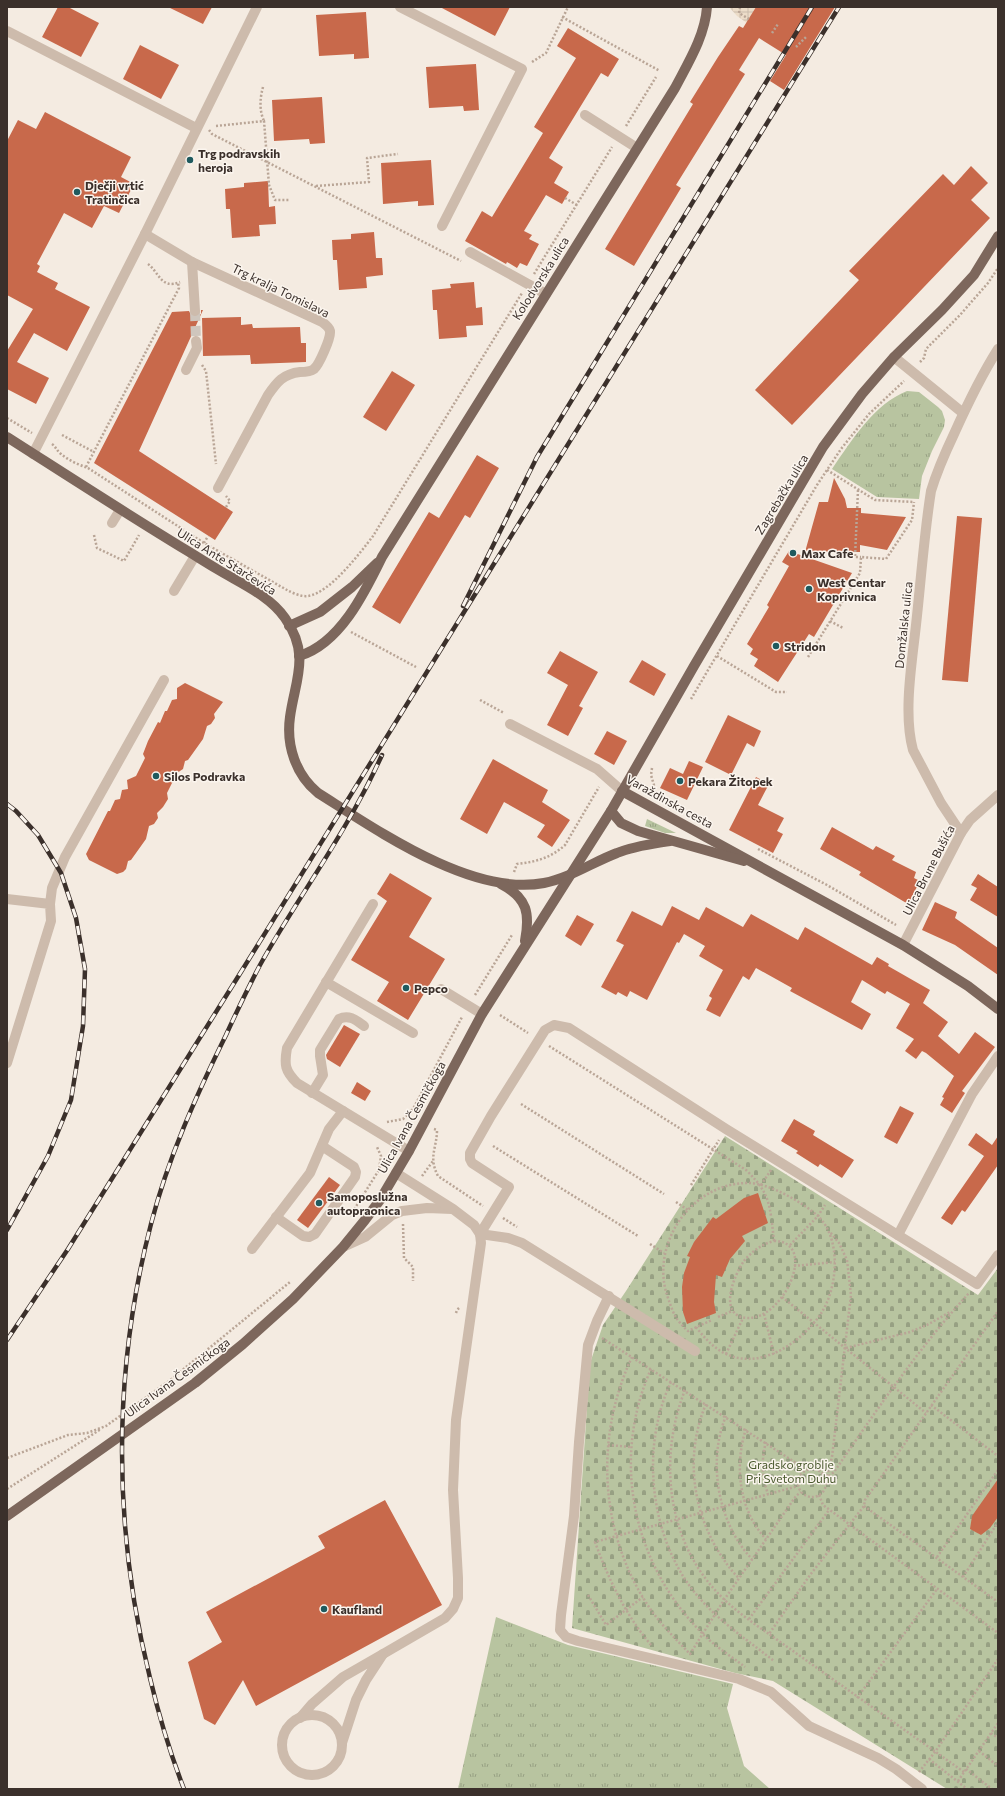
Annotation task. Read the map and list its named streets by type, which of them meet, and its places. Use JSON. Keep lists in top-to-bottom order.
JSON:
{
  "streets": {
    "main road": [
      "Kolodvorska ulica",
      "Zagrebačka ulica",
      "Ulica Ante Starčevića",
      "Varaždinska cesta",
      "Ulica Ivana Česmičkoga"
    ],
    "street": ["Trg kralja Tomislava", "Domžalska ulica", "Ulica Brune Bušića"]
  },
  "crossings": [
    ["Kolodvorska ulica", "Ulica Ante Starčevića"],
    ["Zagrebačka ulica", "Varaždinska cesta"],
    ["Zagrebačka ulica", "Ulica Ivana Česmičkoga"],
    ["Ulica Ante Starčevića", "Varaždinska cesta"],
    ["Ulica Ante Starčevića", "Ulica Ivana Česmičkoga"],
    ["Domžalska ulica", "Ulica Brune Bušića"],
    ["Varaždinska cesta", "Ulica Brune Bušića"],
    ["Varaždinska cesta", "Ulica Ivana Česmičkoga"]
  ],
  "parks": ["Gradsko groblje Pri Svetom Duhu"],
  "places": [
    "Trg podravskih heroja",
    "Dječji vrtić Tratinčica",
    "Max Cafe",
    "West Centar Koprivnica",
    "Stridon",
    "Silos Podravka",
    "Pekara Žitopek",
    "Pepco",
    "Samoposlužna autopraonica",
    "Kaufland"
  ]
}
